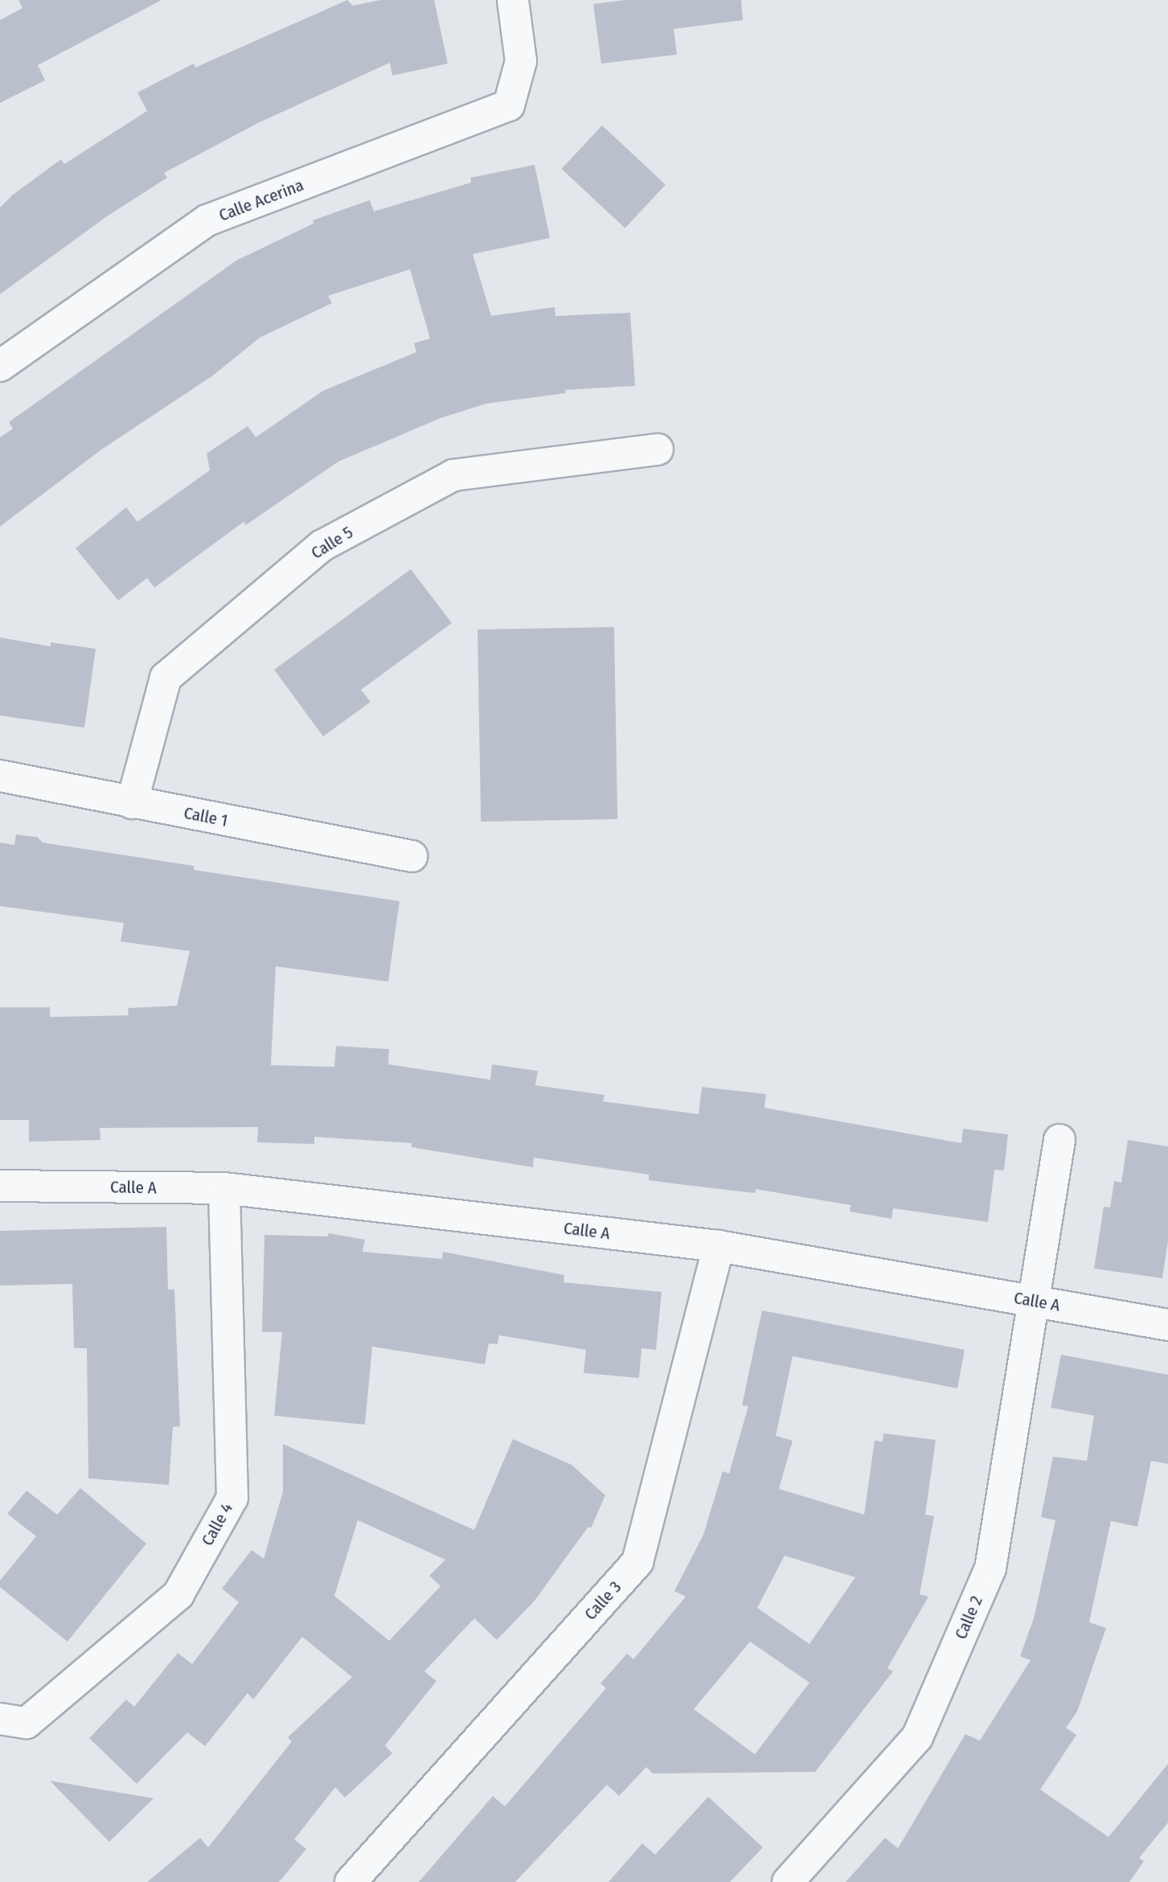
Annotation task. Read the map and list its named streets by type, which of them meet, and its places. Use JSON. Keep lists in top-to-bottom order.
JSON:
{
  "streets": {
    "street": [
      "Calle Acerina",
      "Calle 5",
      "Calle 1",
      "Calle A",
      "Calle 4",
      "Calle 3",
      "Calle 2"
    ]
  },
  "crossings": [
    ["Calle 5", "Calle 1"],
    ["Calle A", "Calle 4"],
    ["Calle A", "Calle 3"],
    ["Calle A", "Calle 2"]
  ]
}
